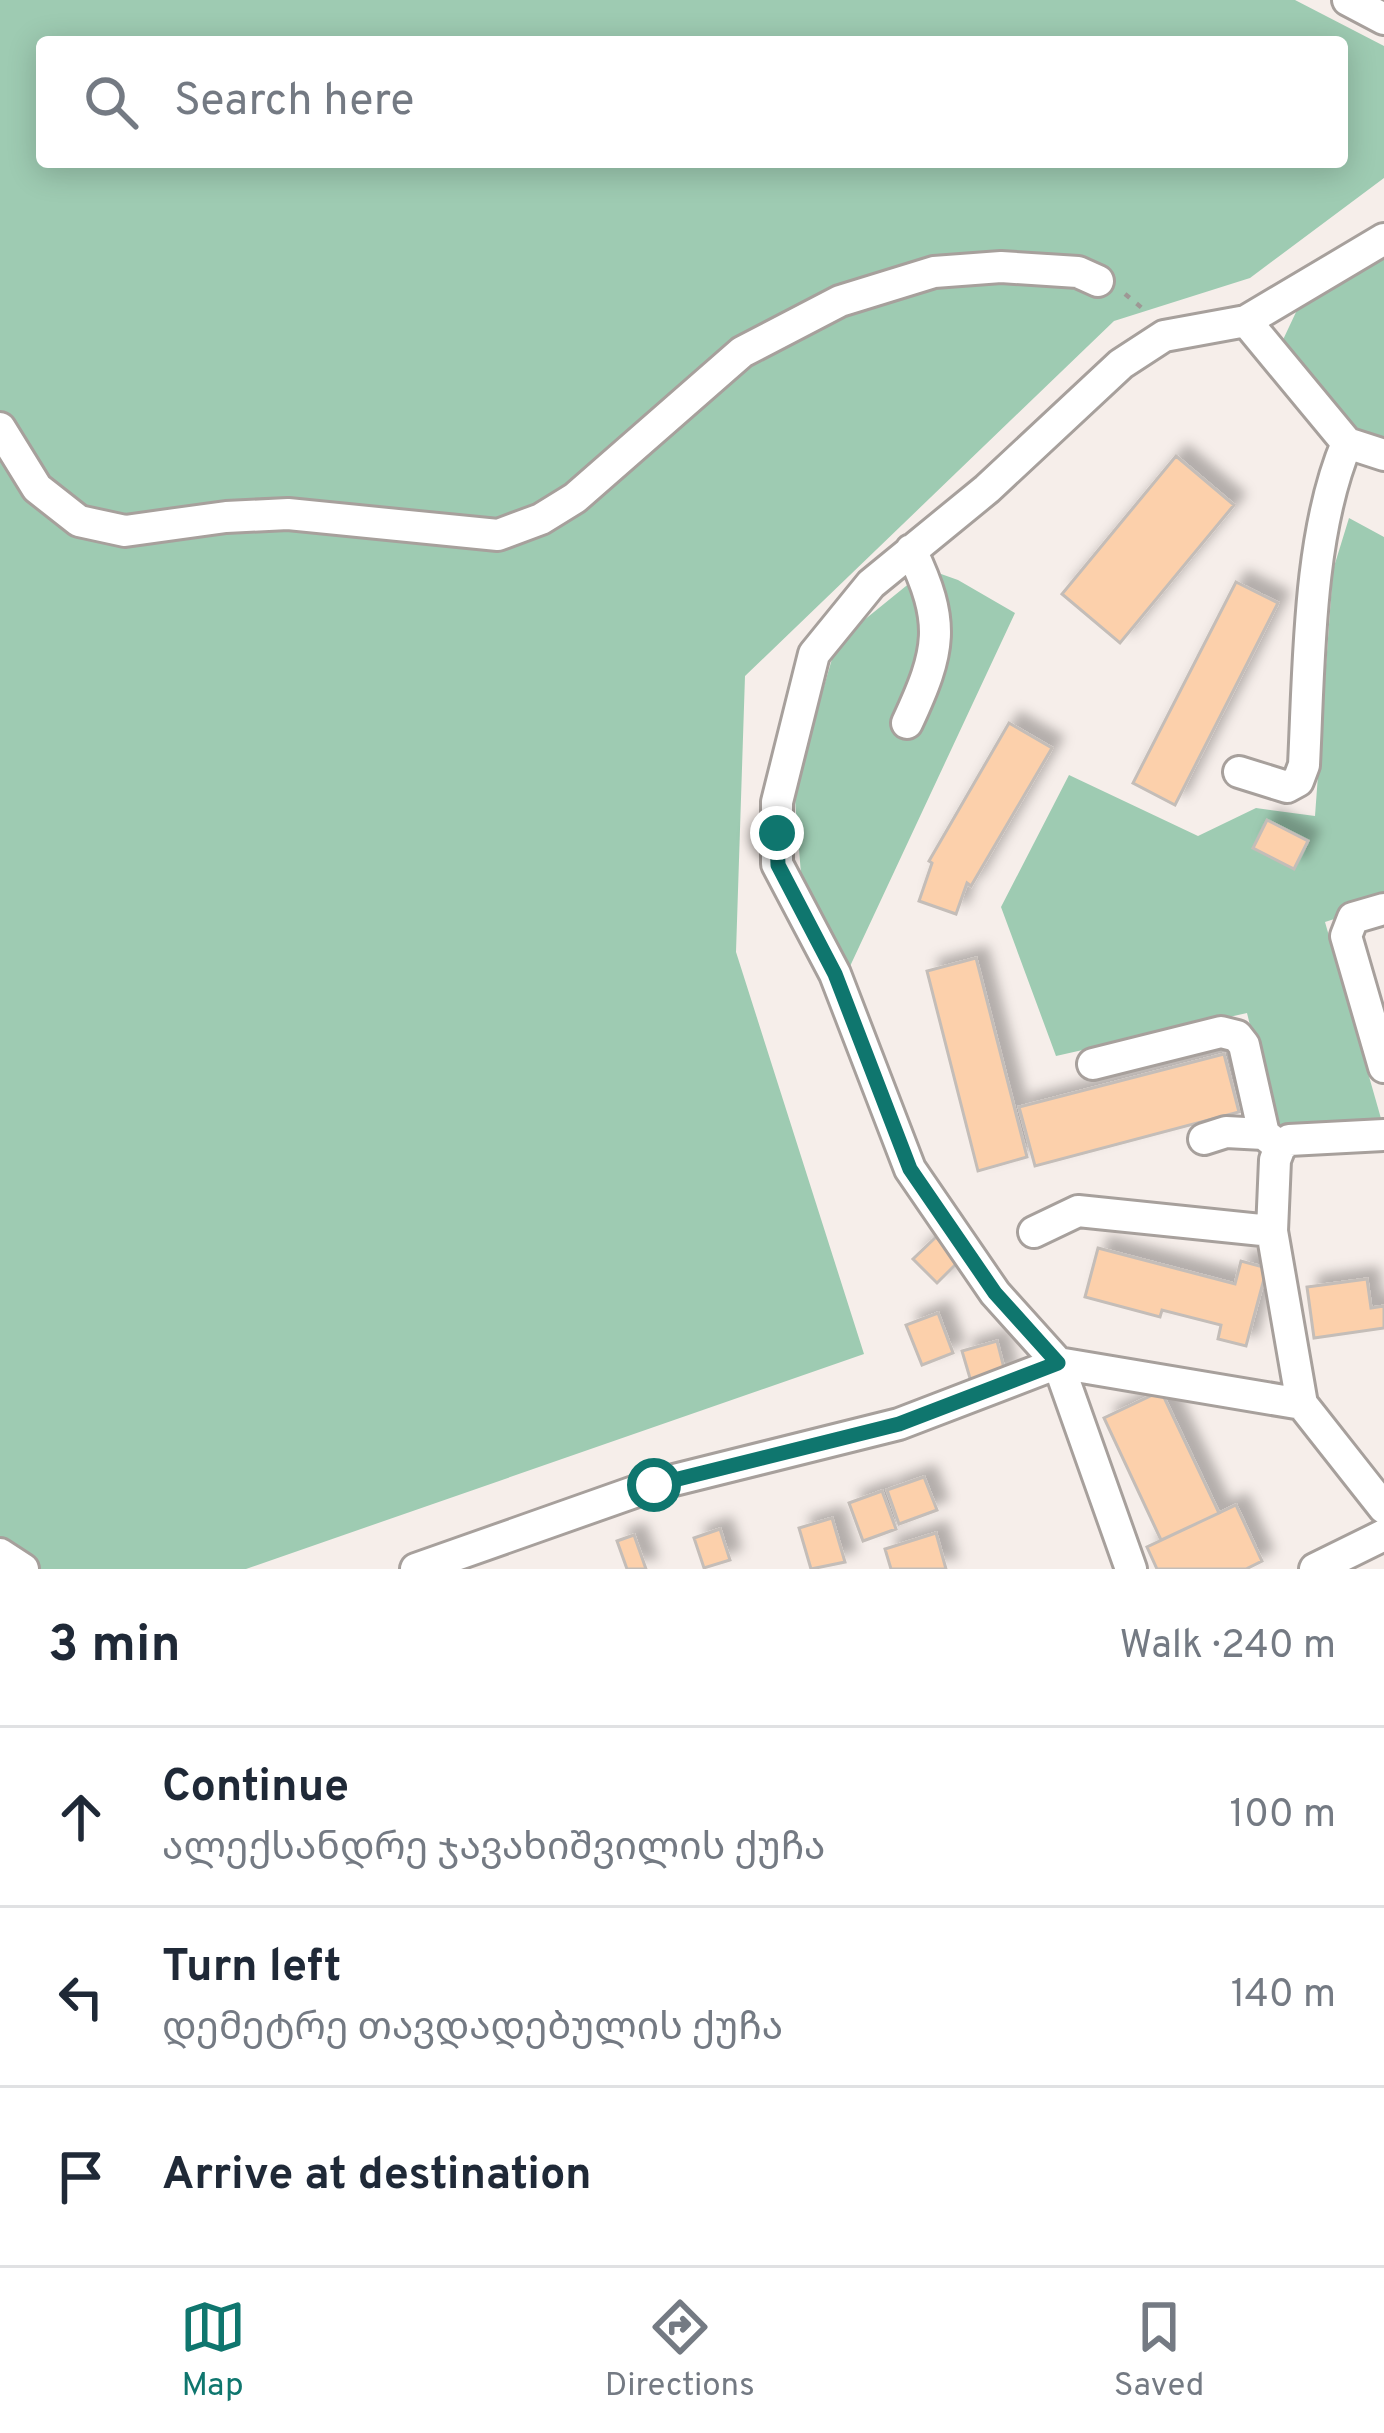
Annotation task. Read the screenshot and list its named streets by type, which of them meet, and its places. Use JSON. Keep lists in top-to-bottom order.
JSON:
{
  "page": {
    "search": "Search here",
    "heading": ["3 min", "Walk · 240 m"],
    "list": [
      ["Continue", "ალექსანდრე ჯავახიშვილის ქუჩა", "100 m"],
      ["Turn left", "დემეტრე თავდადებულის ქუჩა", "140 m"],
      "Arrive at destination"
    ],
    "nav": ["Map", "Directions", "Saved"]
  }
}
